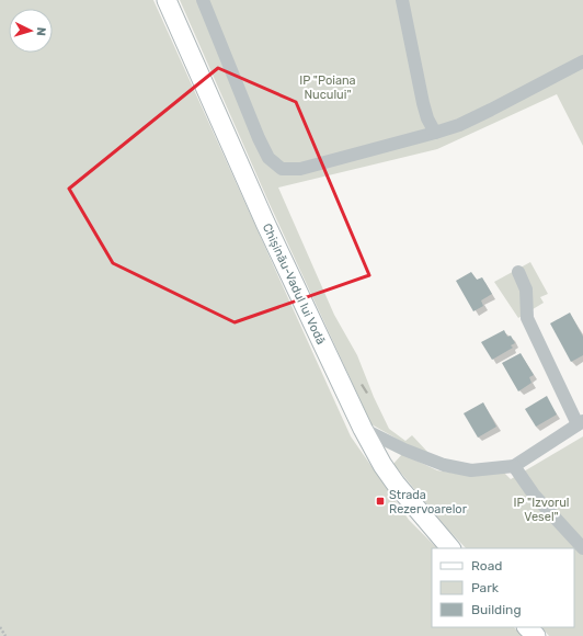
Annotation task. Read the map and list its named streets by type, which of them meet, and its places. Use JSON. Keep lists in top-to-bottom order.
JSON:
{
  "streets": {
    "main road": ["Chișinău-Vadul lui Vodă"]
  },
  "parks": ["IP \"Poiana Nucului\"", "IP \"Izvorul Vesel\""],
  "places": {
    "transit": ["Strada Rezervoarelor"]
  },
  "legend": ["Road", "Park", "Building"],
  "north": "right"
}
